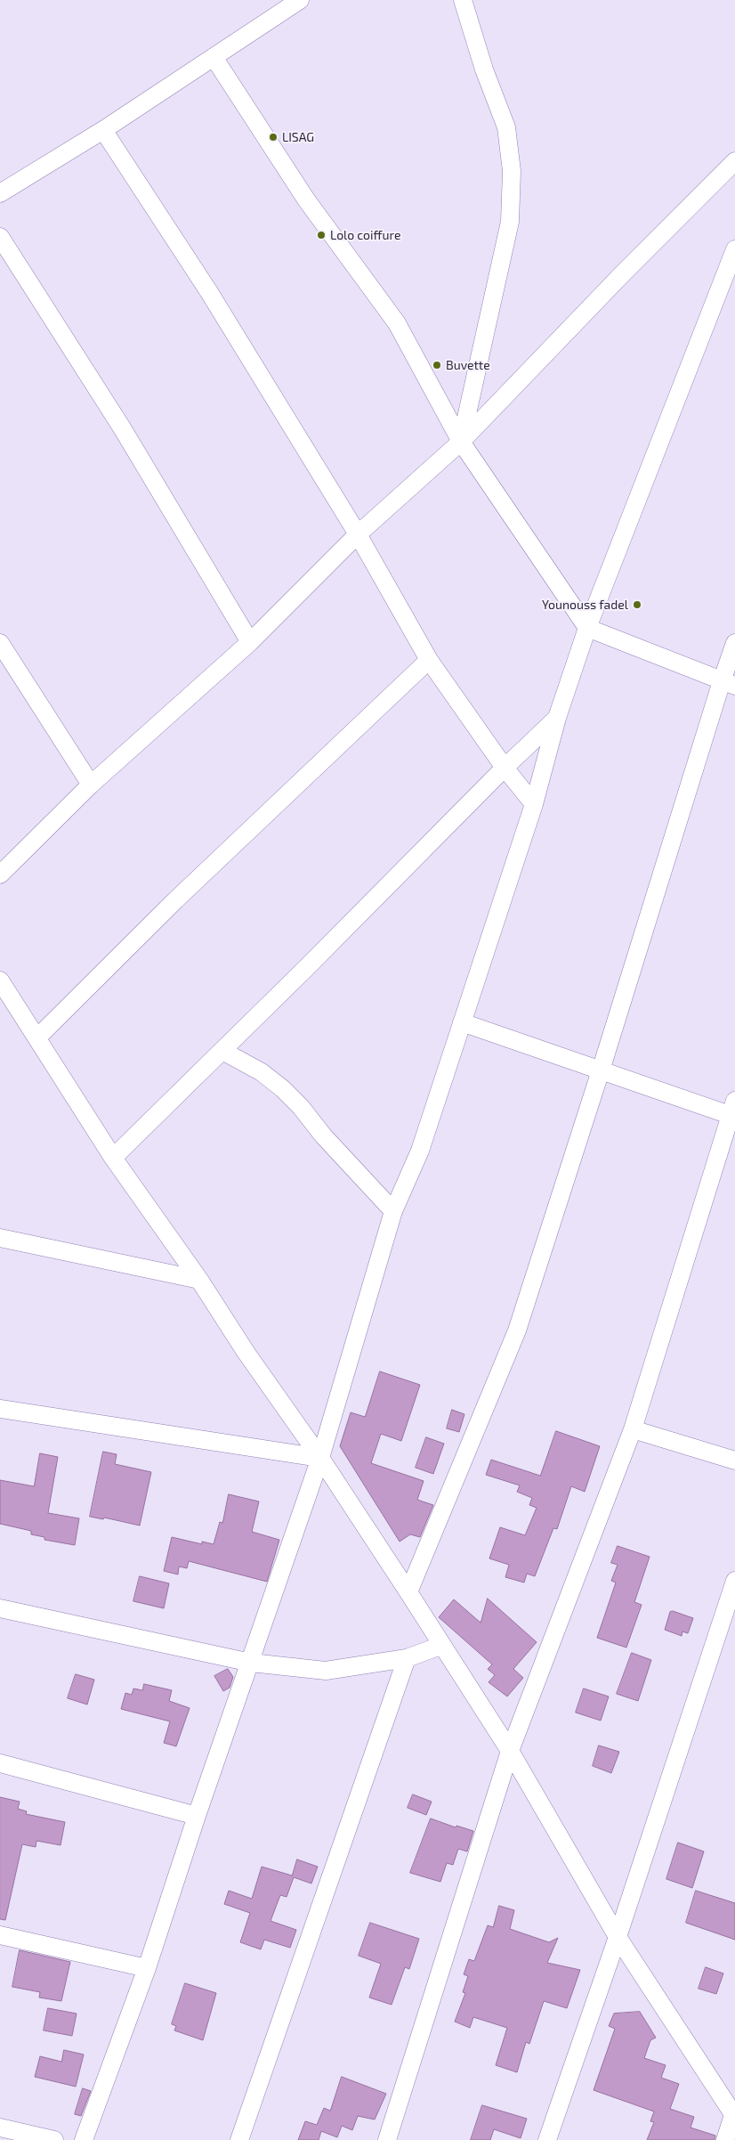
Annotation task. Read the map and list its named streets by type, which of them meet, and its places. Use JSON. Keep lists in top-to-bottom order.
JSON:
{
  "places": [
    "LISAG",
    "Lolo coiffure",
    "Buvette",
    "Younouss fadel"
  ]
}
